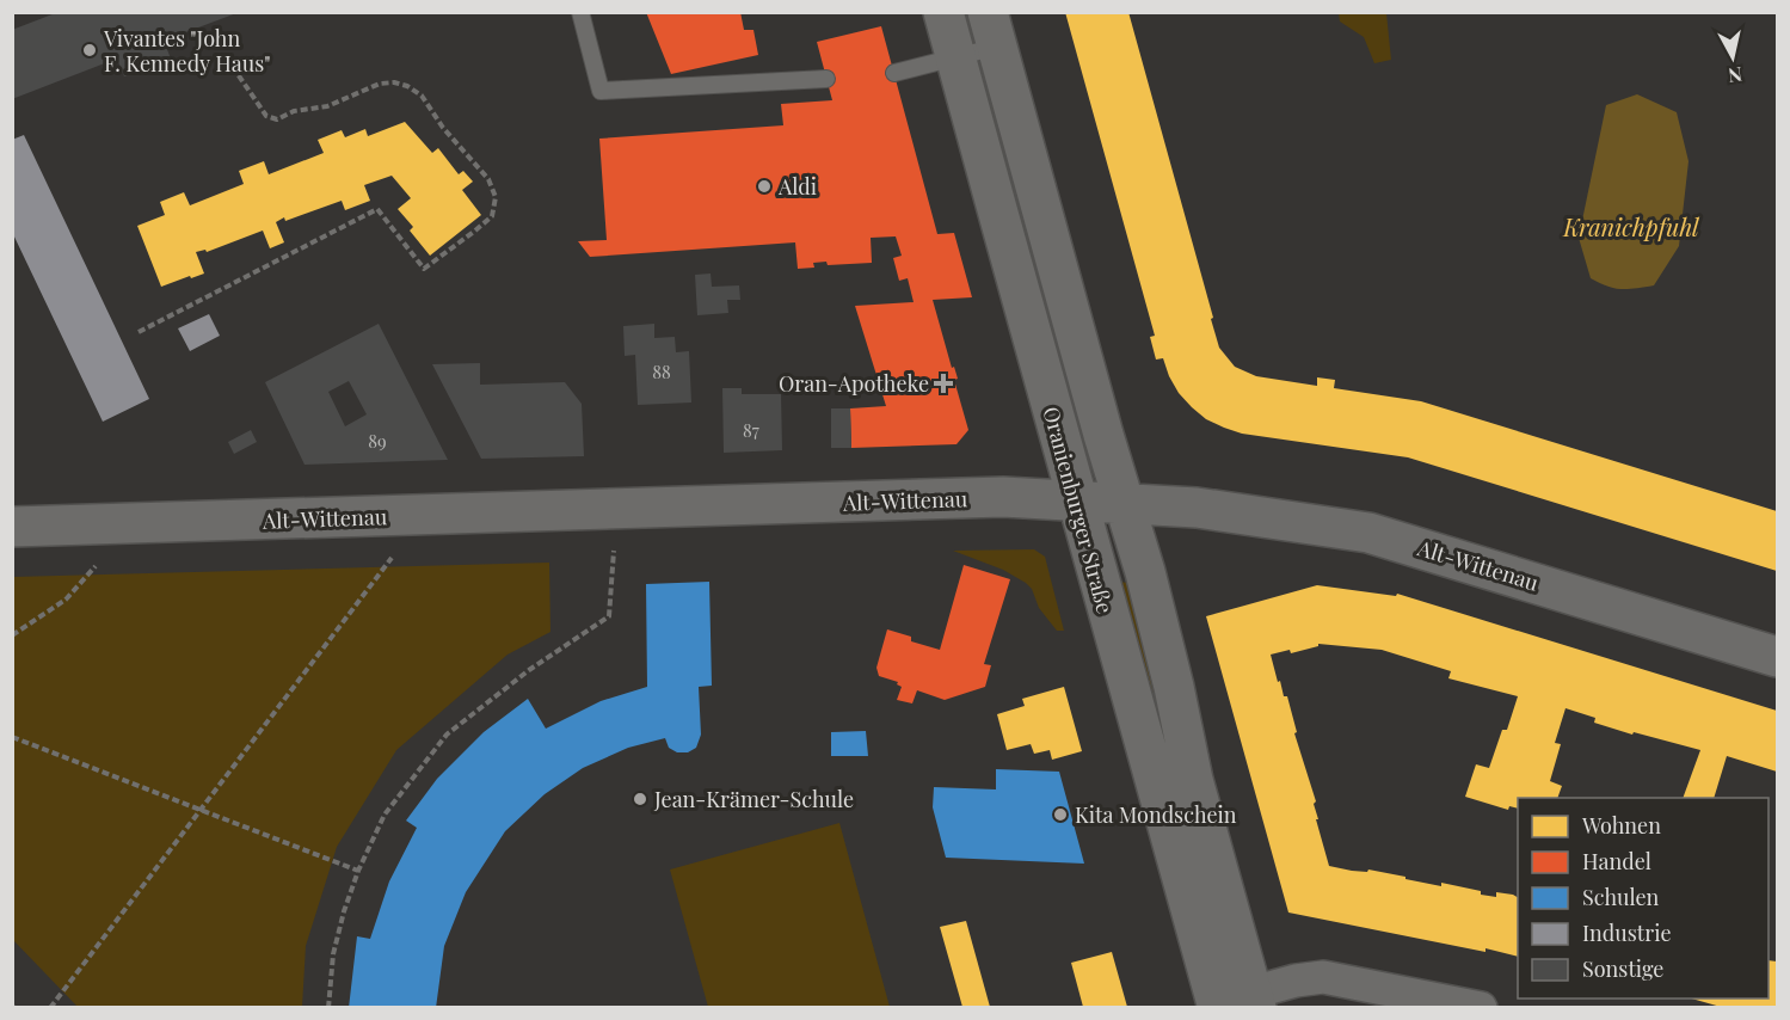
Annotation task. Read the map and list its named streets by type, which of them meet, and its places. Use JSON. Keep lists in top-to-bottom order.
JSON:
{
  "streets": {
    "main road": ["Alt-Wittenau", "Oranienburger Straße"]
  },
  "crossings": [
    ["Alt-Wittenau", "Oranienburger Straße"]
  ],
  "water": ["Kranichpfuhl"],
  "places": {
    "other": [
      "Vivantes \"John F. Kennedy Haus\"",
      "Aldi",
      "Jean-Krämer-Schule",
      "Kita Mondschein"
    ],
    "health": ["Oran-Apotheke"]
  },
  "house_numbers": ["88", "87", "89"],
  "legend": [
    "Wohnen",
    "Handel",
    "Schulen",
    "Industrie",
    "Sonstige"
  ],
  "north": "bottom"
}
